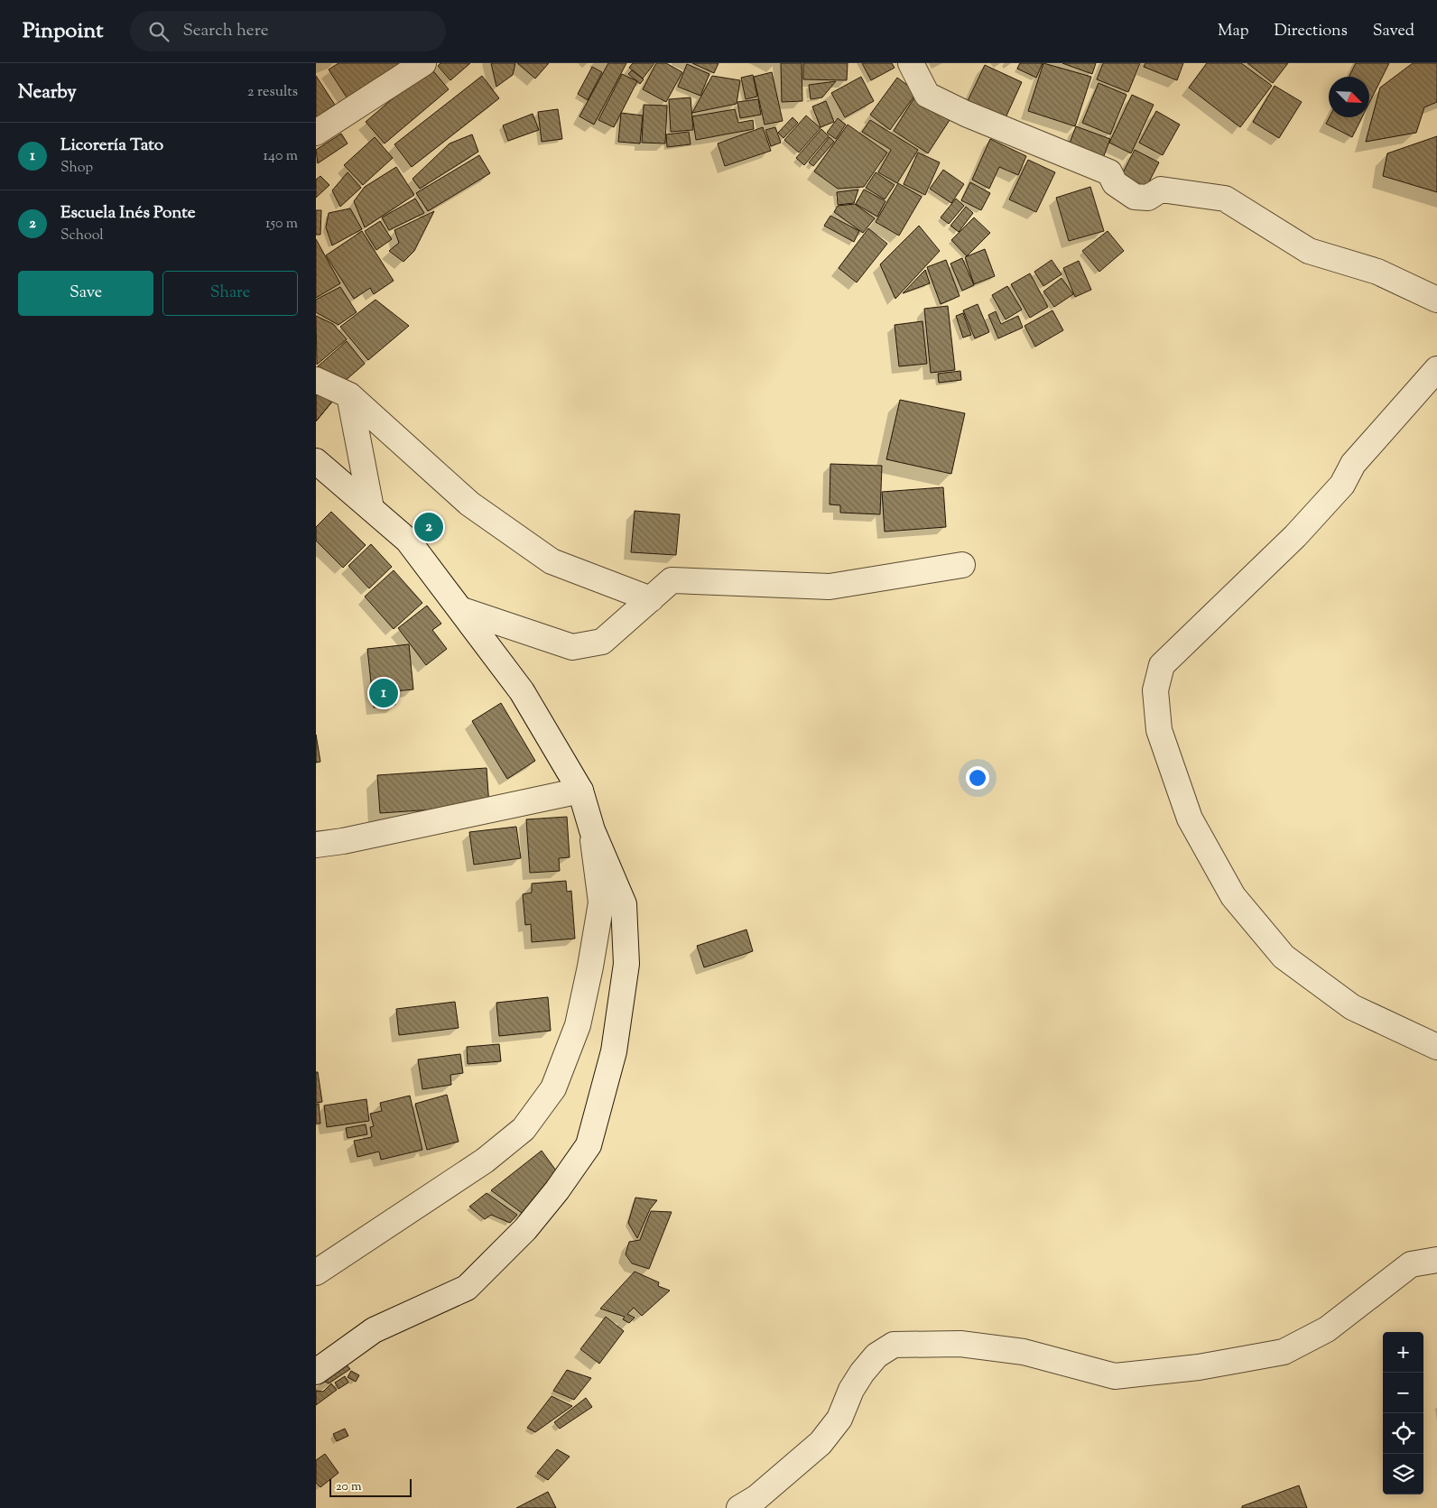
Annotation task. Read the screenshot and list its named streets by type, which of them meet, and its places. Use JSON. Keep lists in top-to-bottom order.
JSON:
{
  "scale_bar": "20 m",
  "north": "bottom right",
  "page": {
    "header": "Pinpoint",
    "search": "Search here",
    "nav": ["Map", "Directions", "Saved"],
    "heading": ["Nearby", "2 results"],
    "list": [
      {
        "mark": "1",
        "name": "Licorería Tato",
        "note": "Shop",
        "value": "140 m"
      },
      {
        "mark": "2",
        "name": "Escuela Inés Ponte",
        "note": "School",
        "value": "150 m"
      }
    ],
    "buttons": ["Save", "Share"],
    "pins": ["2", "1"],
    "map_buttons": ["+", "−"],
    "scale": "20 m"
  }
}
